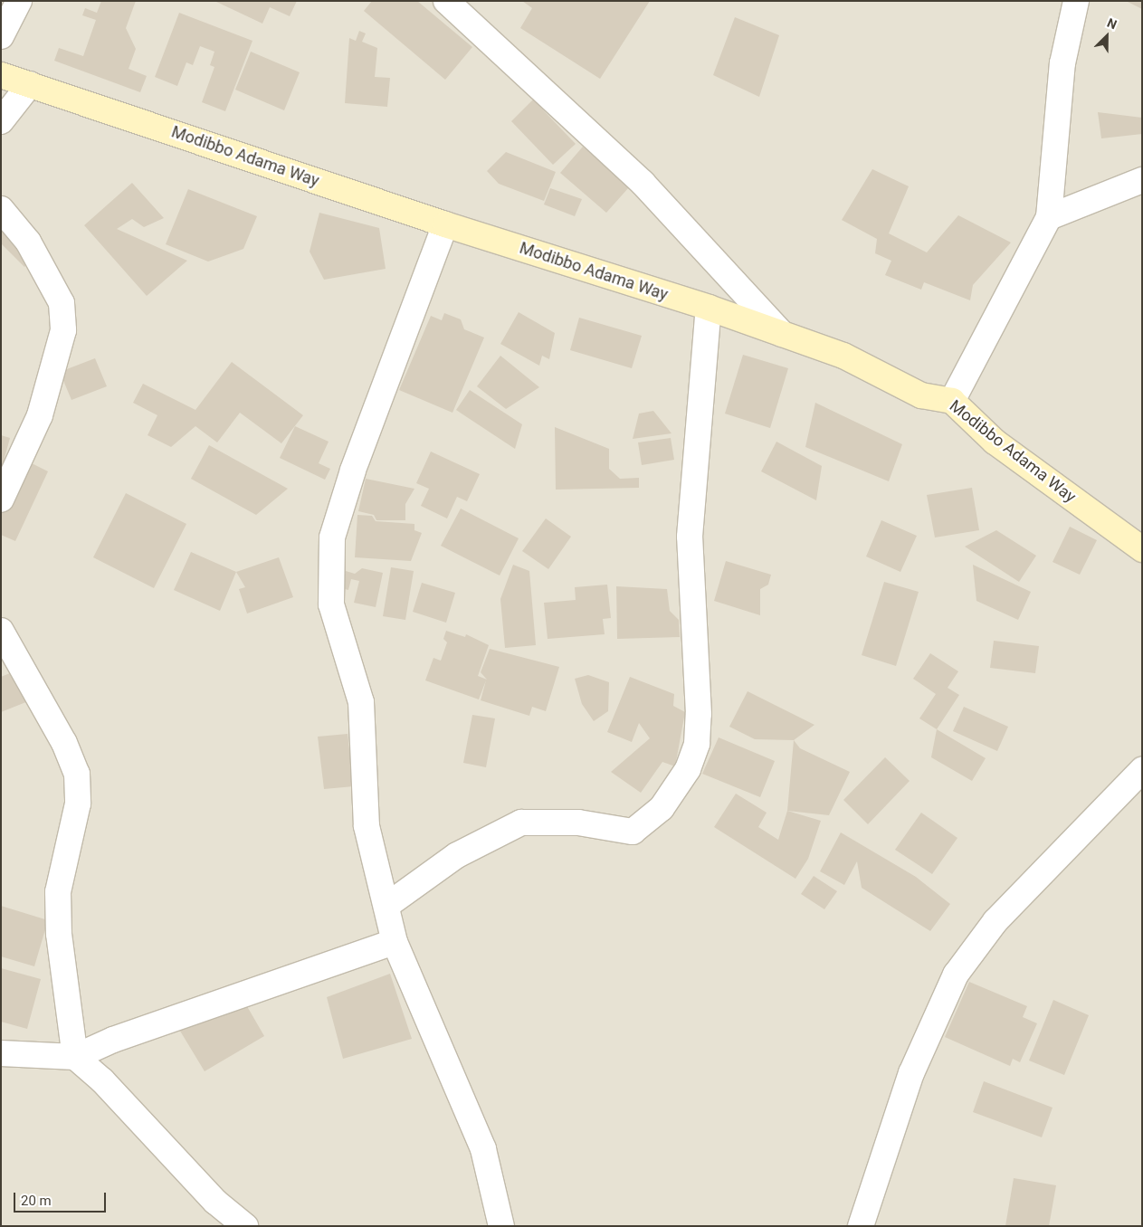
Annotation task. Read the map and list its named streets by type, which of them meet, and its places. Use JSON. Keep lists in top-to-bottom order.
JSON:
{
  "streets": {
    "main road": ["Modibbo Adama Way"]
  },
  "scale_bar": "20 m",
  "north": "top right"
}
